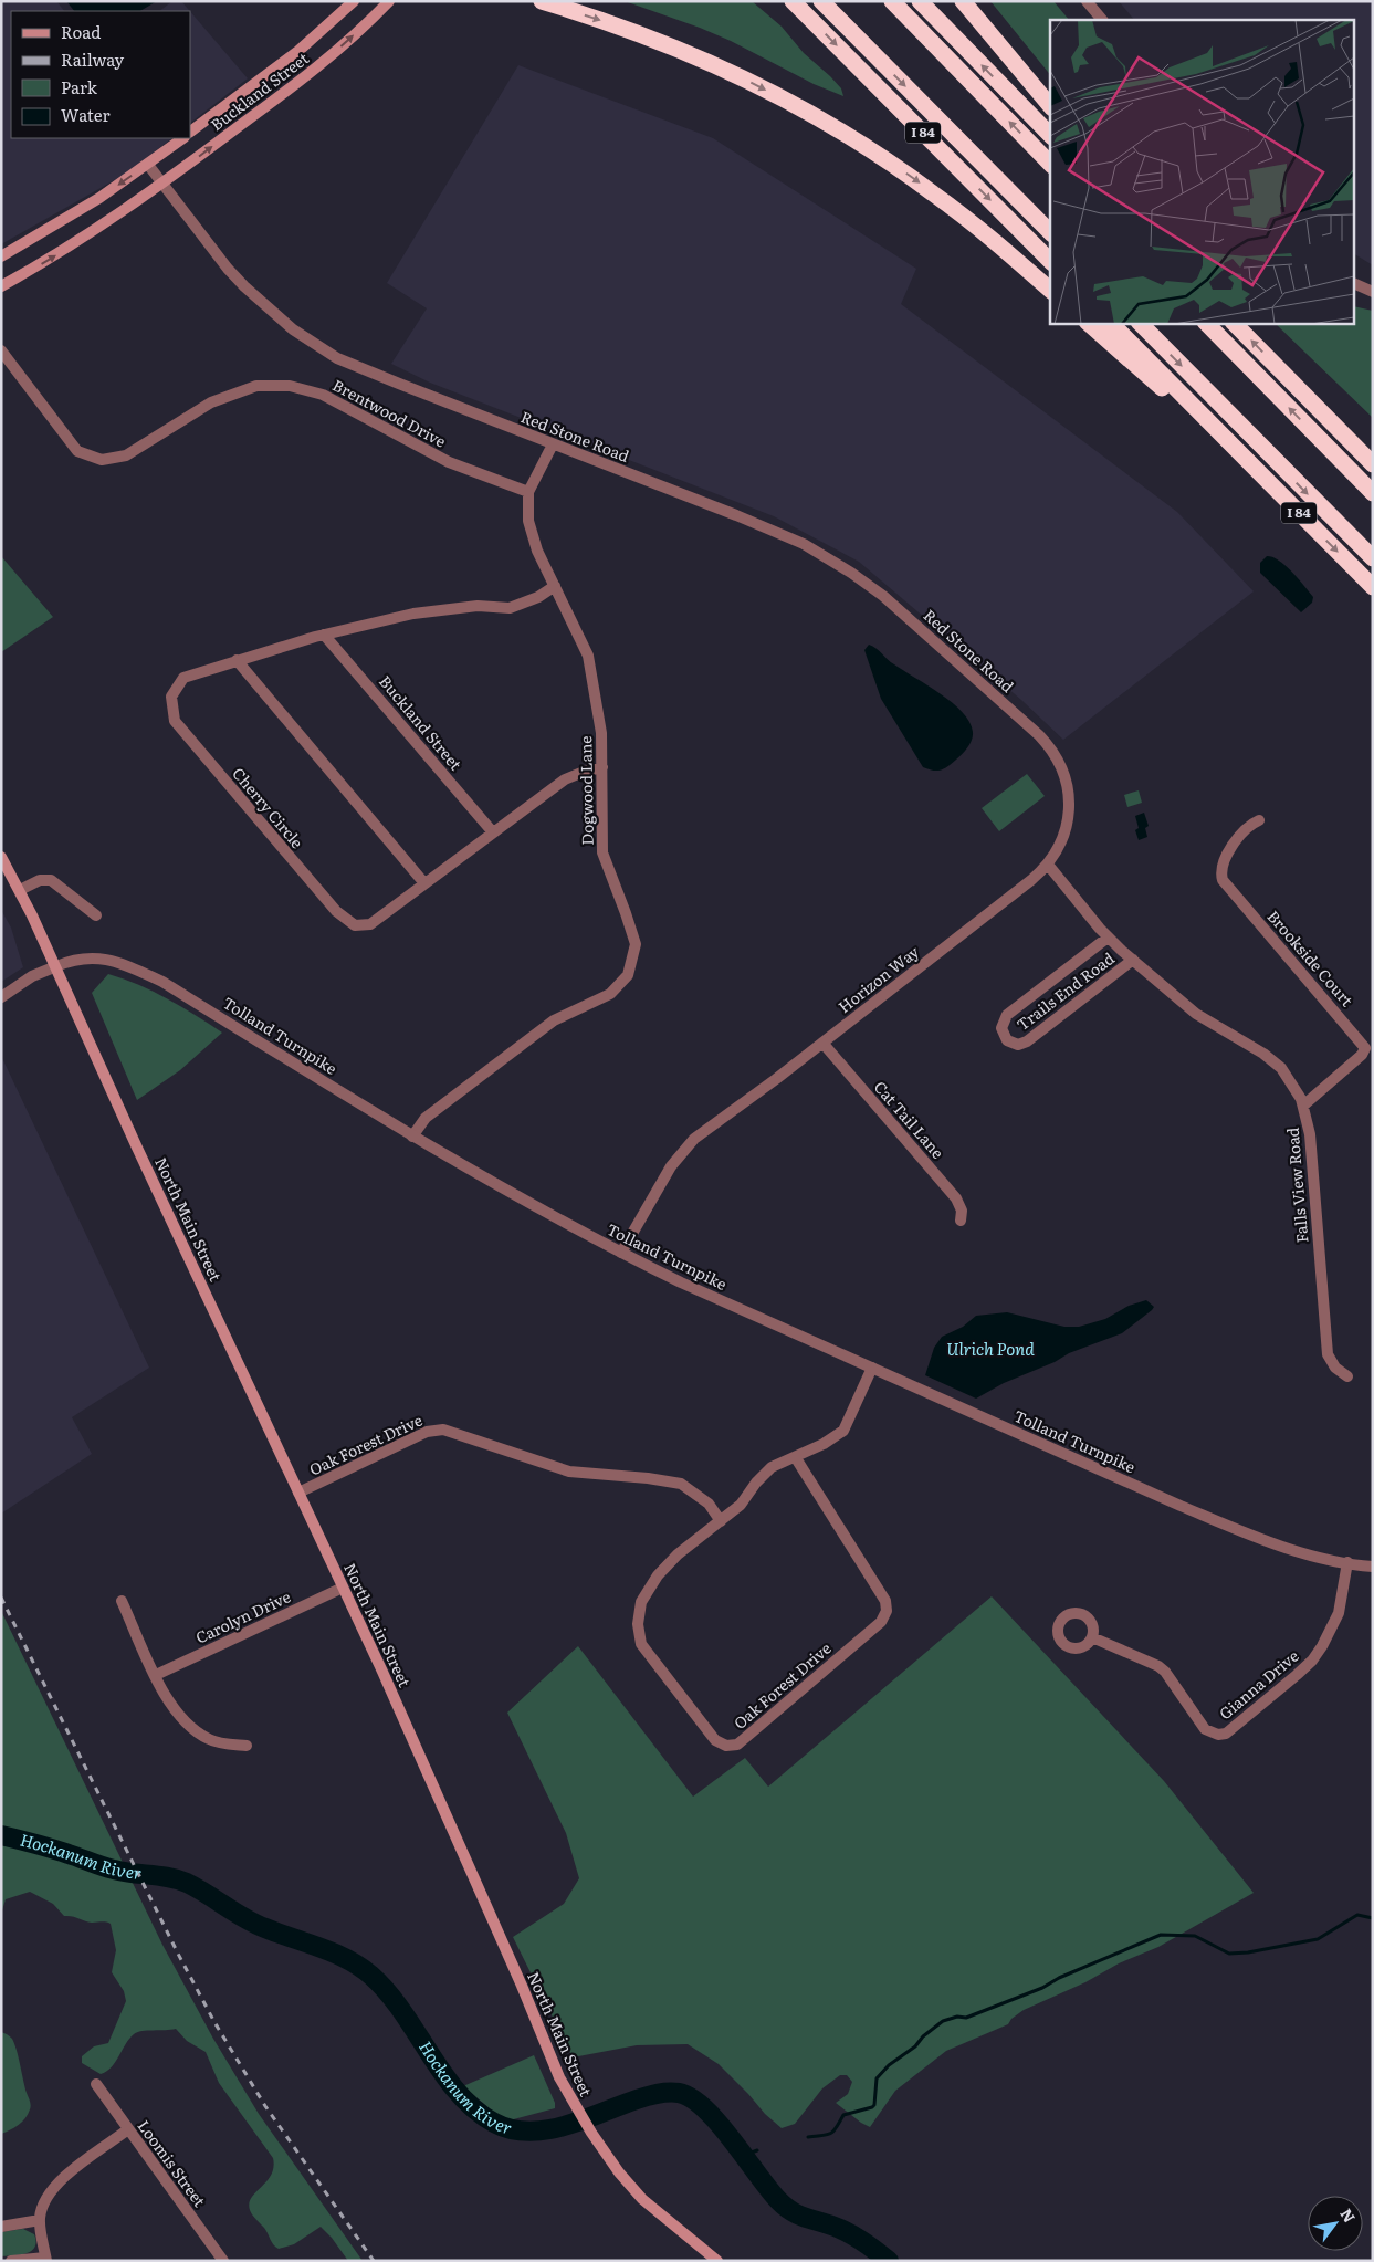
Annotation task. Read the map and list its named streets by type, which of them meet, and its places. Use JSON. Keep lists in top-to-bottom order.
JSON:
{
  "streets": {
    "highway": ["I 84"],
    "main road": ["Buckland Street", "North Main Street"],
    "street": [
      "Brentwood Drive",
      "Red Stone Road",
      "Dogwood Lane",
      "Cherry Circle",
      "Brookside Court",
      "Horizon Way",
      "Trails End Road",
      "Tolland Turnpike",
      "Cat Tail Lane",
      "Falls View Road",
      "Oak Forest Drive",
      "Carolyn Drive",
      "Gianna Drive",
      "Loomis Street"
    ]
  },
  "crossings": [
    ["Buckland Street", "Red Stone Road"],
    ["Buckland Street", "Cherry Circle"],
    ["Brentwood Drive", "Dogwood Lane"],
    ["Red Stone Road", "Dogwood Lane"],
    ["Red Stone Road", "Horizon Way"],
    ["Dogwood Lane", "Cherry Circle"],
    ["Dogwood Lane", "Tolland Turnpike"],
    ["Brookside Court", "Falls View Road"],
    ["Horizon Way", "Tolland Turnpike"],
    ["Horizon Way", "Cat Tail Lane"],
    ["Horizon Way", "Falls View Road"],
    ["Trails End Road", "Falls View Road"],
    ["Tolland Turnpike", "North Main Street"],
    ["Tolland Turnpike", "Oak Forest Drive"],
    ["Tolland Turnpike", "Gianna Drive"],
    ["North Main Street", "Oak Forest Drive"],
    ["North Main Street", "Carolyn Drive"]
  ],
  "water": ["Ulrich Pond", "Hockanum River"],
  "legend": [
    "Road",
    "Railway",
    "Park",
    "Water"
  ],
  "north": "top right"
}
